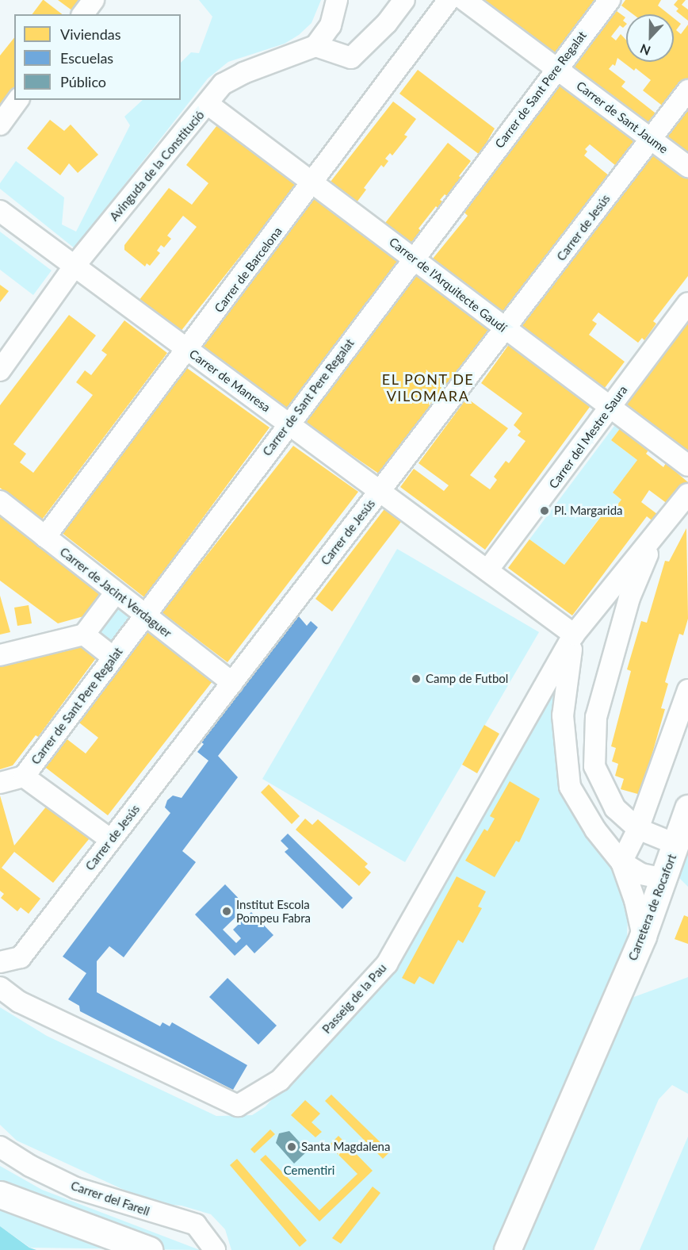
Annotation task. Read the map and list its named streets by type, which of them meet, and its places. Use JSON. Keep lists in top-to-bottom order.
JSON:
{
  "streets": {
    "street": [
      "Carrer de Sant Pere Regalat",
      "Carrer de Sant Jaume",
      "Avinguda de la Constitució",
      "Carrer de Jesús",
      "Carrer de Barcelona",
      "Carrer de l'Arquitecte Gaudí",
      "Carrer de Manresa",
      "Carrer del Mestre Saura",
      "Carrer de Jacint Verdaguer",
      "Carretera de Rocafort",
      "Passeig de la Pau",
      "Carrer del Farell"
    ]
  },
  "crossings": [
    ["Carrer de Sant Pere Regalat", "Carrer de Sant Jaume"],
    ["Carrer de Sant Pere Regalat", "Carrer de l'Arquitecte Gaudí"],
    ["Carrer de Sant Pere Regalat", "Carrer de Manresa"],
    ["Carrer de Sant Pere Regalat", "Carrer de Jacint Verdaguer"],
    ["Carrer de Sant Jaume", "Carrer de Jesús"],
    ["Avinguda de la Constitució", "Carrer de l'Arquitecte Gaudí"],
    ["Avinguda de la Constitució", "Carrer de Manresa"],
    ["Carrer de Jesús", "Carrer de l'Arquitecte Gaudí"],
    ["Carrer de Jesús", "Carrer de Manresa"],
    ["Carrer de Jesús", "Carrer de Jacint Verdaguer"],
    ["Carrer de Barcelona", "Carrer de l'Arquitecte Gaudí"],
    ["Carrer de Barcelona", "Carrer de Manresa"],
    ["Carrer de Barcelona", "Carrer de Jacint Verdaguer"],
    ["Carrer de l'Arquitecte Gaudí", "Carrer del Mestre Saura"],
    ["Carrer de Manresa", "Carrer del Mestre Saura"],
    ["Carrer de Manresa", "Passeig de la Pau"]
  ],
  "districts": ["EL PONT DE VILOMARA"],
  "parks": ["Cementiri"],
  "places": [
    "Pl. Margarida",
    "Camp de Futbol",
    "Institut Escola Pompeu Fabra",
    "Santa Magdalena"
  ],
  "legend": ["Viviendas", "Escuelas", "Público"],
  "north": "bottom"
}
